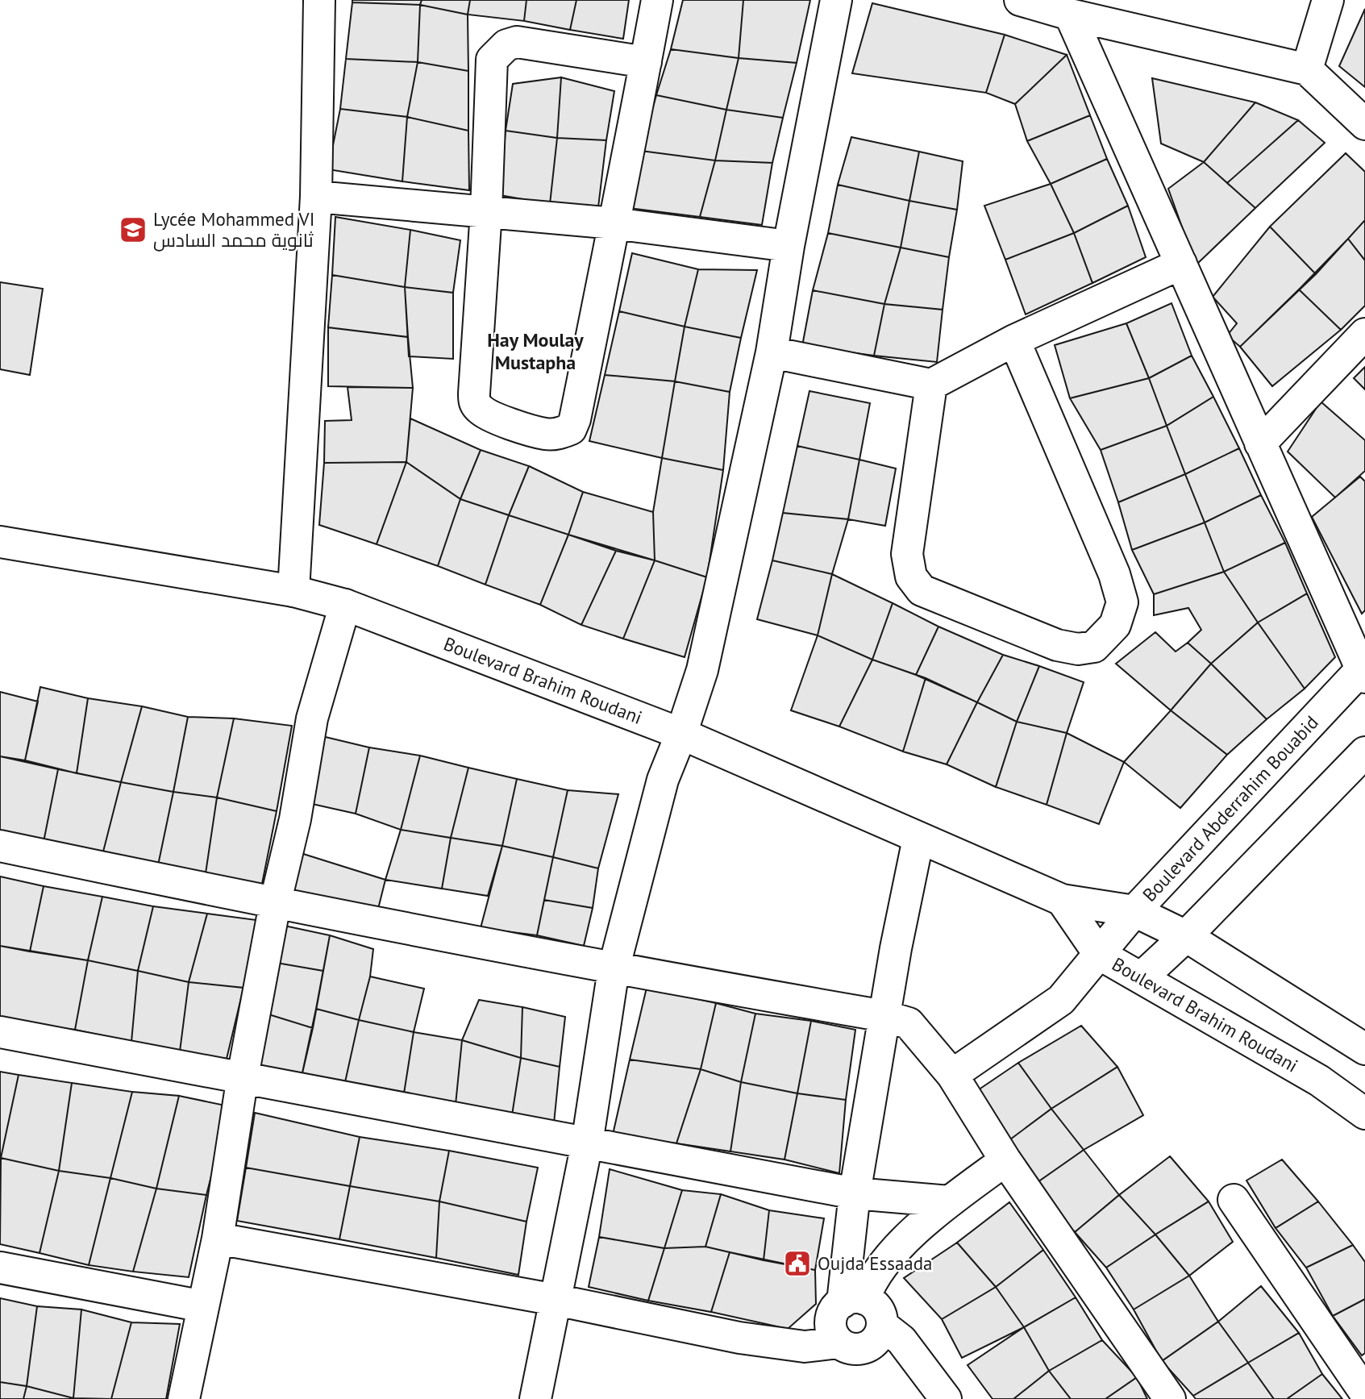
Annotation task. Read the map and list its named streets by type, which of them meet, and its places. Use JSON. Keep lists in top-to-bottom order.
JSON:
{
  "streets": {
    "street": ["Boulevard Brahim Roudani", "Boulevard Abderrahim Bouabid"]
  },
  "crossings": [
    ["Boulevard Brahim Roudani", "Boulevard Abderrahim Bouabid"]
  ],
  "districts": ["Hay Moulay Mustapha"],
  "places": {
    "school or university": ["Lycée Mohammed VI ثانوية محمد السادس"],
    "public building": ["Oujda Essaada"]
  }
}
